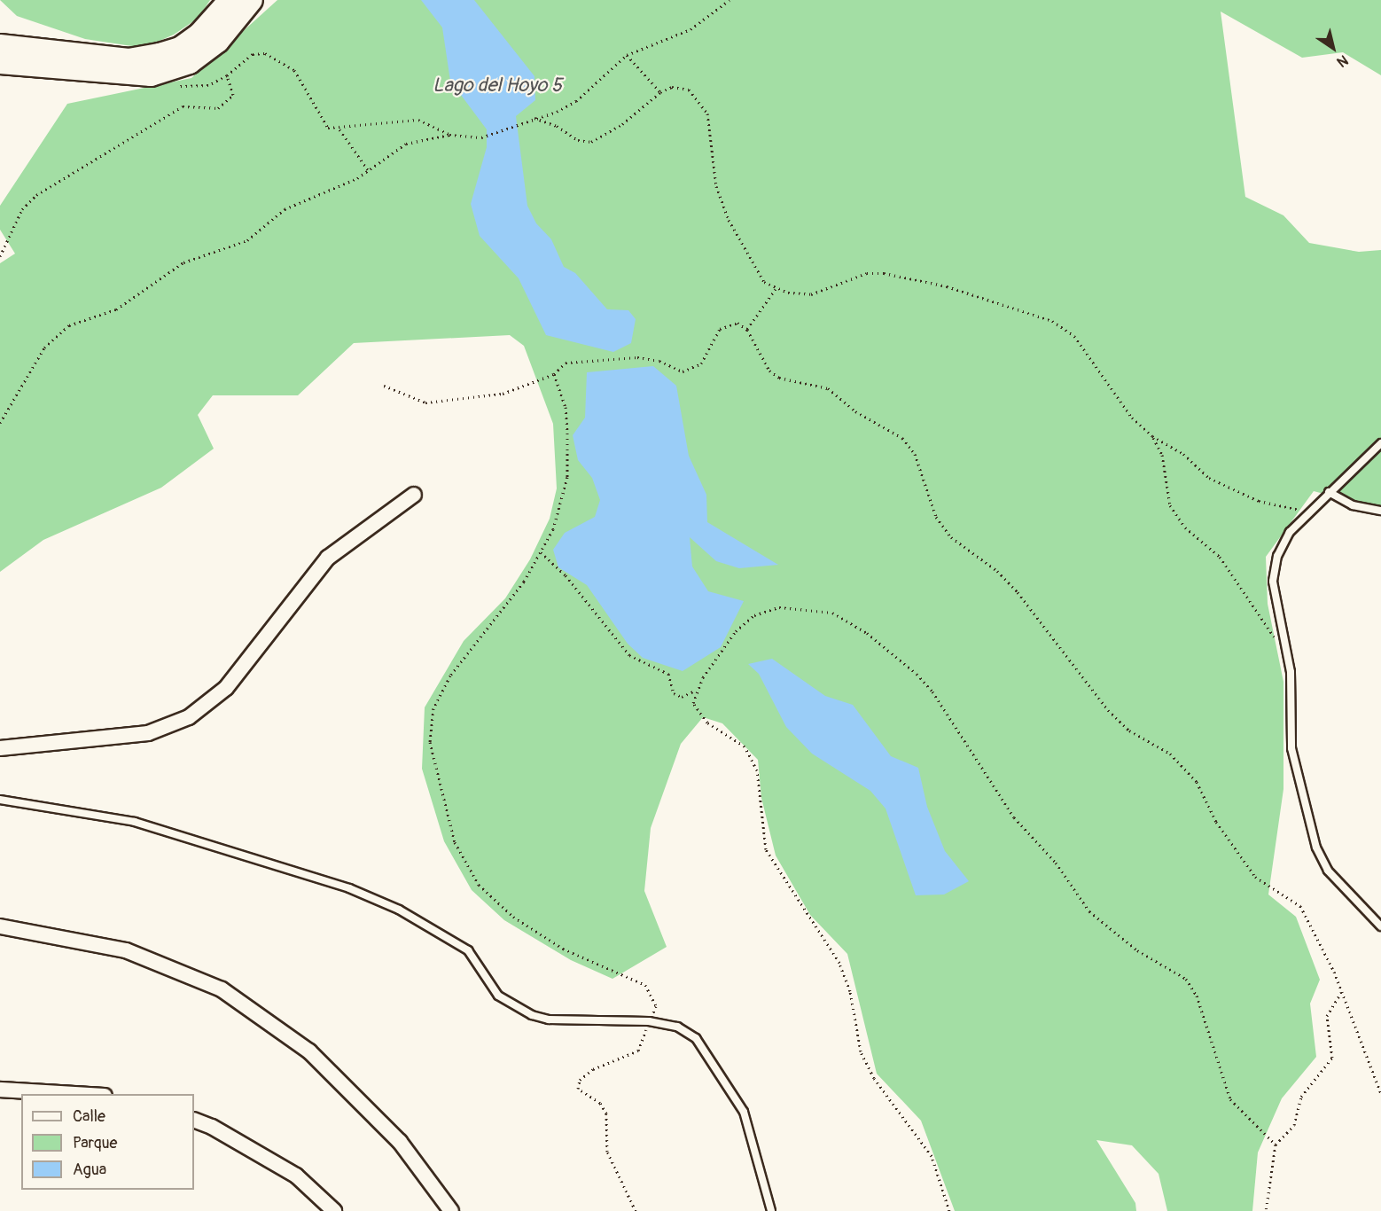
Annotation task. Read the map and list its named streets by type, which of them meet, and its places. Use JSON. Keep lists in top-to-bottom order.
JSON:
{
  "water": ["Lago del Hoyo 5"],
  "legend": ["Calle", "Parque", "Agua"],
  "north": "bottom right"
}
